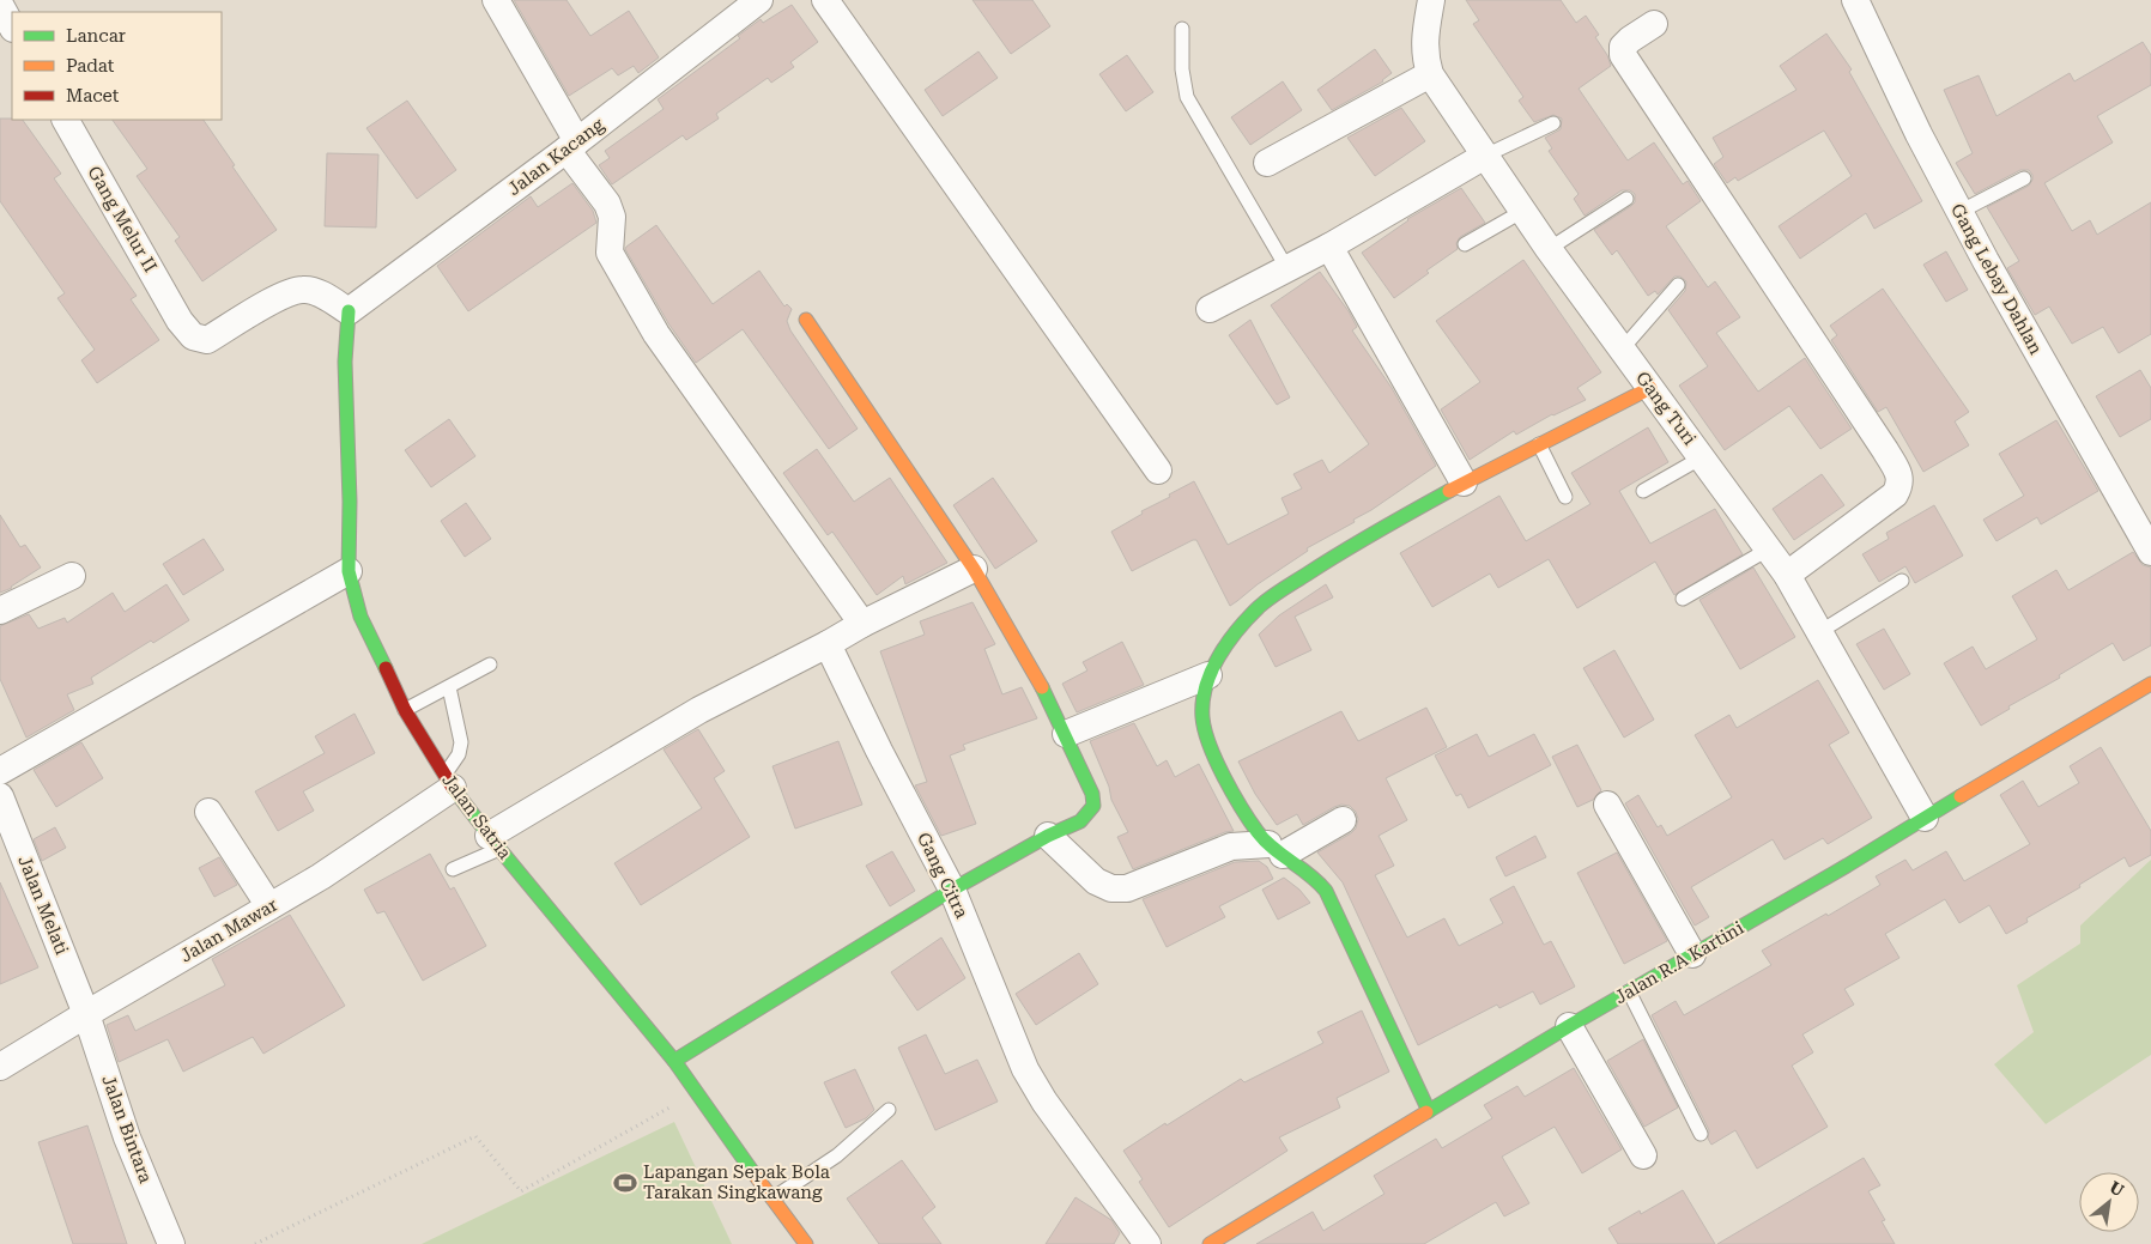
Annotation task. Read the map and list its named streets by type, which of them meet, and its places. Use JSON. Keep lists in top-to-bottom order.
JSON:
{
  "streets": {
    "street": [
      "Jalan Kacang",
      "Gang Melur II",
      "Gang Lebay Dahlan",
      "Gang Turi",
      "Jalan Satria",
      "Gang Citra",
      "Jalan Melati",
      "Jalan Mawar",
      "Jalan R.A Kartini",
      "Jalan Bintara"
    ]
  },
  "crossings": [
    ["Jalan Kacang", "Gang Melur II"],
    ["Jalan Kacang", "Jalan Satria"],
    ["Gang Melur II", "Jalan Satria"],
    ["Gang Turi", "Jalan R.A Kartini"],
    ["Jalan Satria", "Jalan Mawar"],
    ["Jalan Melati", "Jalan Mawar"],
    ["Jalan Melati", "Jalan Bintara"],
    ["Jalan Mawar", "Jalan Bintara"]
  ],
  "places": {
    "sports": ["Lapangan Sepak Bola Tarakan Singkawang"]
  },
  "legend": ["Lancar", "Padat", "Macet"],
  "north": "top right"
}
